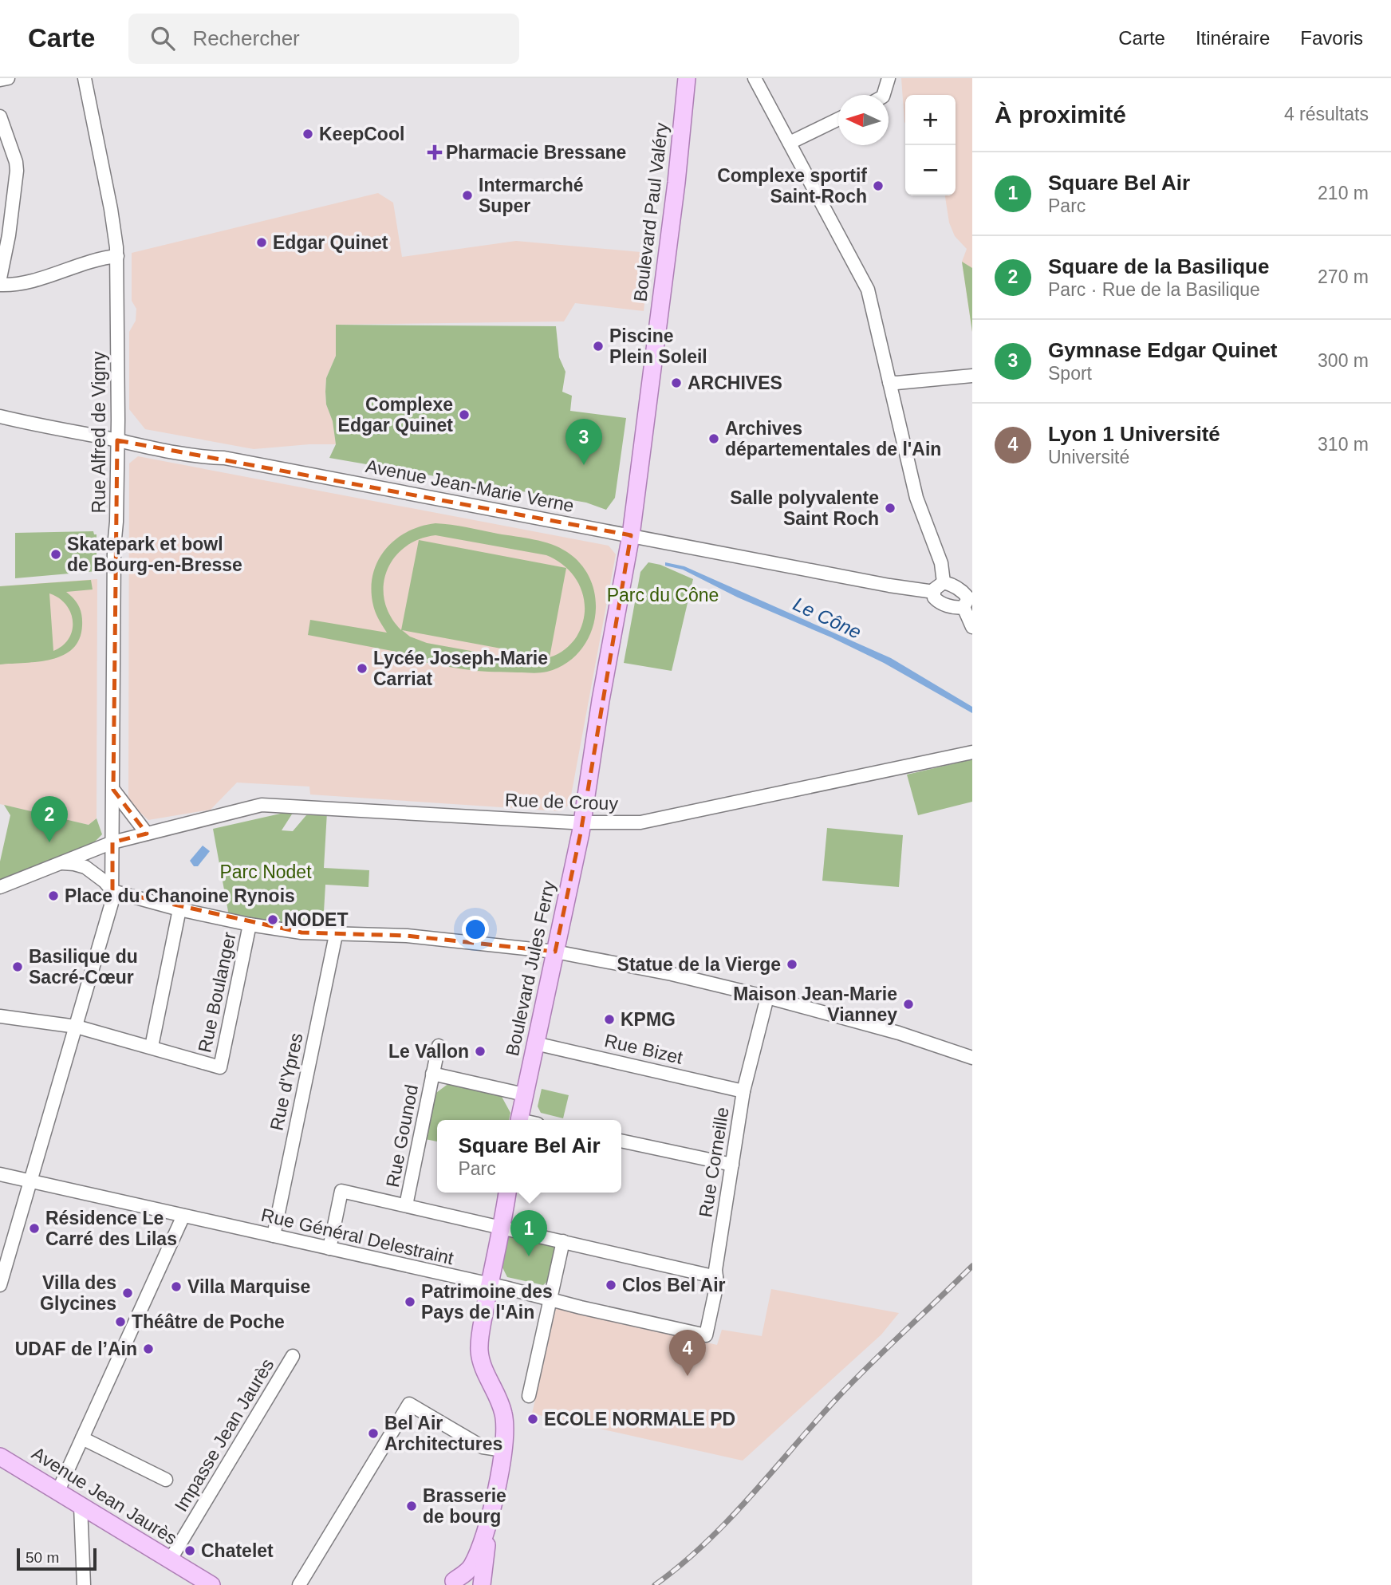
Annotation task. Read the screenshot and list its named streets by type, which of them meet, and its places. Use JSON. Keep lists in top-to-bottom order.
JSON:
{
  "streets": {
    "main road": ["Boulevard Paul Valéry", "Boulevard Jules Ferry", "Avenue Jean Jaurès"],
    "street": [
      "Rue Alfred de Vigny",
      "Avenue Jean-Marie Verne",
      "Rue de Crouy",
      "Rue Boulanger",
      "Rue Bizet",
      "Rue d'Ypres",
      "Rue Gounod",
      "Rue Corneille",
      "Rue Général Delestraint",
      "Impasse Jean Jaurès"
    ]
  },
  "crossings": [
    ["Boulevard Paul Valéry", "Avenue Jean-Marie Verne"],
    ["Boulevard Paul Valéry", "Rue de Crouy"],
    ["Boulevard Paul Valéry", "Boulevard Jules Ferry"],
    ["Rue Alfred de Vigny", "Avenue Jean-Marie Verne"],
    ["Rue Alfred de Vigny", "Rue de Crouy"],
    ["Rue Alfred de Vigny", "Rue Général Delestraint"],
    ["Rue de Crouy", "Boulevard Jules Ferry"],
    ["Boulevard Jules Ferry", "Rue Bizet"],
    ["Boulevard Jules Ferry", "Rue Gounod"],
    ["Rue Bizet", "Rue Corneille"],
    ["Rue d'Ypres", "Rue Général Delestraint"],
    ["Rue Corneille", "Rue Général Delestraint"],
    ["Impasse Jean Jaurès", "Avenue Jean Jaurès"]
  ],
  "water": ["Le Cône"],
  "parks": ["Parc du Cône", "Parc Nodet"],
  "places": {
    "other": [
      "KeepCool",
      "Complexe sportif Saint-Roch",
      "Intermarché Super",
      "Edgar Quinet",
      "Piscine Plein Soleil",
      "ARCHIVES",
      "Complexe Edgar Quinet",
      "Archives départementales de l'Ain",
      "Salle polyvalente Saint Roch",
      "Skatepark et bowl de Bourg-en-Bresse",
      "Lycée Joseph-Marie Carriat",
      "Place du Chanoine Rynois",
      "NODET",
      "Statue de la Vierge",
      "Basilique du Sacré-Cœur",
      "Maison Jean-Marie Vianney",
      "KPMG",
      "Le Vallon",
      "Résidence Le Carré des Lilas",
      "Clos Bel Air",
      "Villa Marquise",
      "Villa des Glycines",
      "Patrimoine des Pays de l'Ain",
      "Théâtre de Poche",
      "UDAF de l’Ain",
      "ECOLE NORMALE PD",
      "Bel Air Architectures",
      "Brasserie de bourg",
      "Chatelet"
    ],
    "health": ["Pharmacie Bressane"]
  },
  "scale_bar": "50 m",
  "north": "left",
  "page": {
    "header": "Carte",
    "search": "Rechercher",
    "nav": ["Carte", "Itinéraire", "Favoris"],
    "heading": ["À proximité", "4 résultats"],
    "map_buttons": ["+", "−"],
    "list": [
      {
        "mark": "1",
        "name": "Square Bel Air",
        "note": "Parc",
        "value": "210 m"
      },
      {
        "mark": "2",
        "name": "Square de la Basilique",
        "note": "Parc · Rue de la Basilique",
        "value": "270 m"
      },
      {
        "mark": "3",
        "name": "Gymnase Edgar Quinet",
        "note": "Sport",
        "value": "300 m"
      },
      {
        "mark": "4",
        "name": "Lyon 1 Université",
        "note": "Université",
        "value": "310 m"
      }
    ],
    "pins": [
      "3",
      "2",
      "1",
      "4"
    ],
    "popup": ["Square Bel Air", "Parc"],
    "scale": "50 m"
  }
}
